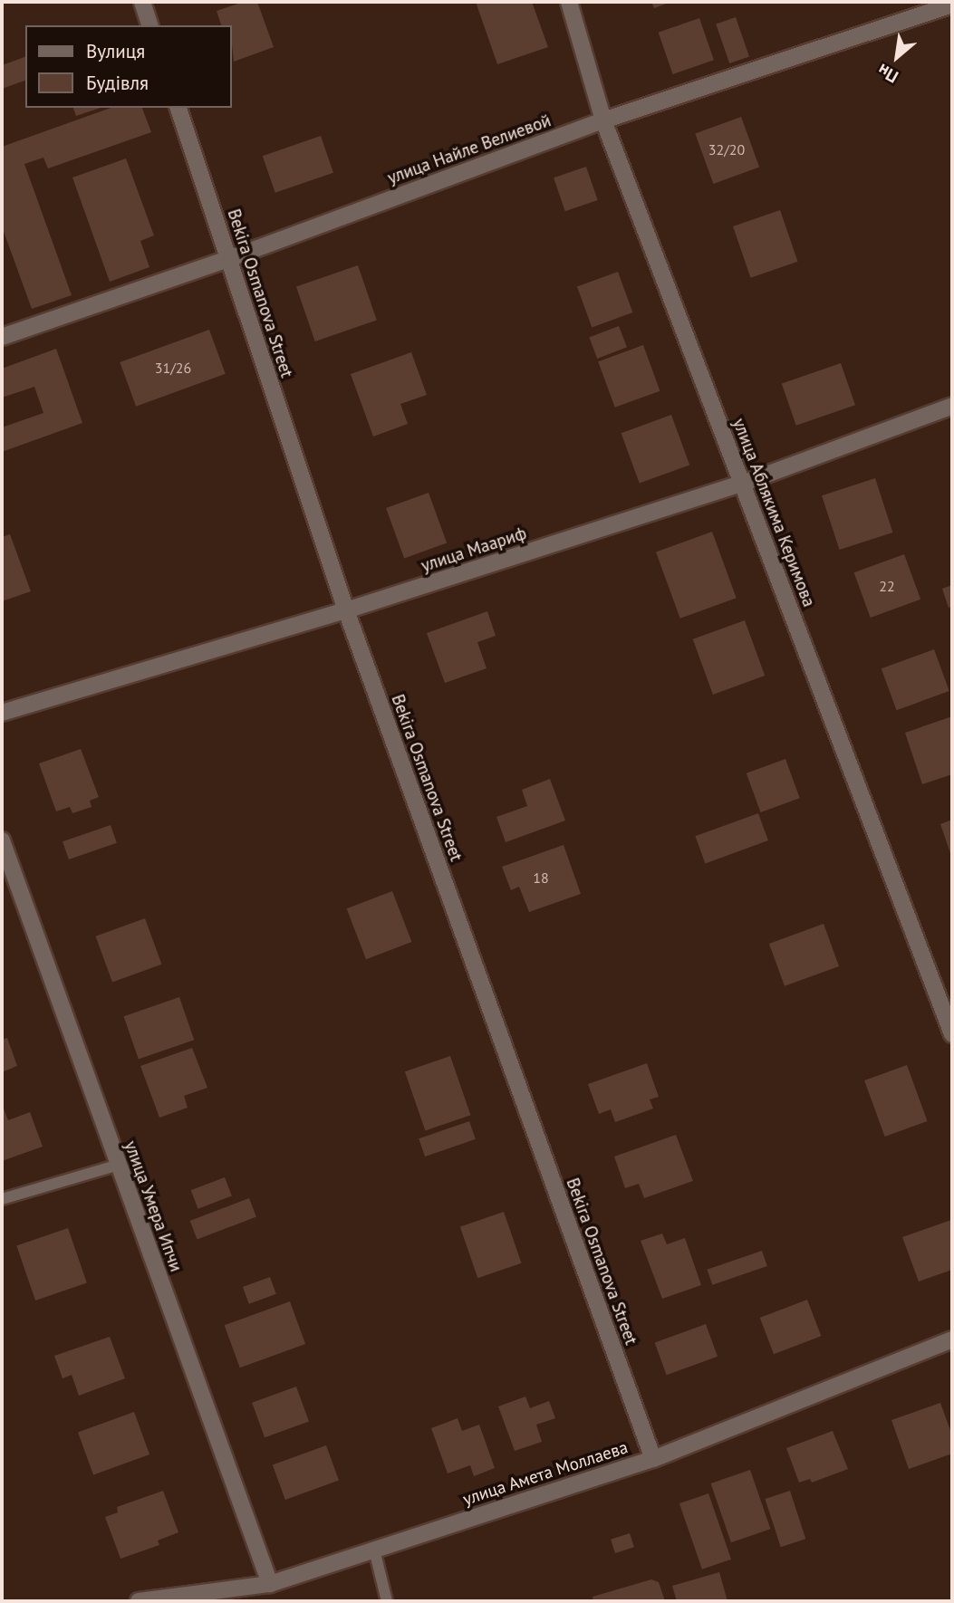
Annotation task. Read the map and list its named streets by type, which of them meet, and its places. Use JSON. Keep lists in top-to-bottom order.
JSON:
{
  "streets": {
    "street": [
      "улица Найле Велиевой",
      "Bekira Osmanova Street",
      "улица Аблякима Керимова",
      "улица Маариф",
      "улица Умера Ипчи",
      "улица Амета Моллаева"
    ]
  },
  "crossings": [
    ["улица Найле Велиевой", "Bekira Osmanova Street"],
    ["улица Найле Велиевой", "улица Аблякима Керимова"],
    ["Bekira Osmanova Street", "улица Маариф"],
    ["Bekira Osmanova Street", "улица Амета Моллаева"],
    ["улица Аблякима Керимова", "улица Маариф"],
    ["улица Умера Ипчи", "улица Амета Моллаева"]
  ],
  "house_numbers": [
    "32/20",
    "31/26",
    "22",
    "18"
  ],
  "legend": ["Вулиця", "Будівля"],
  "north": "bottom left"
}
